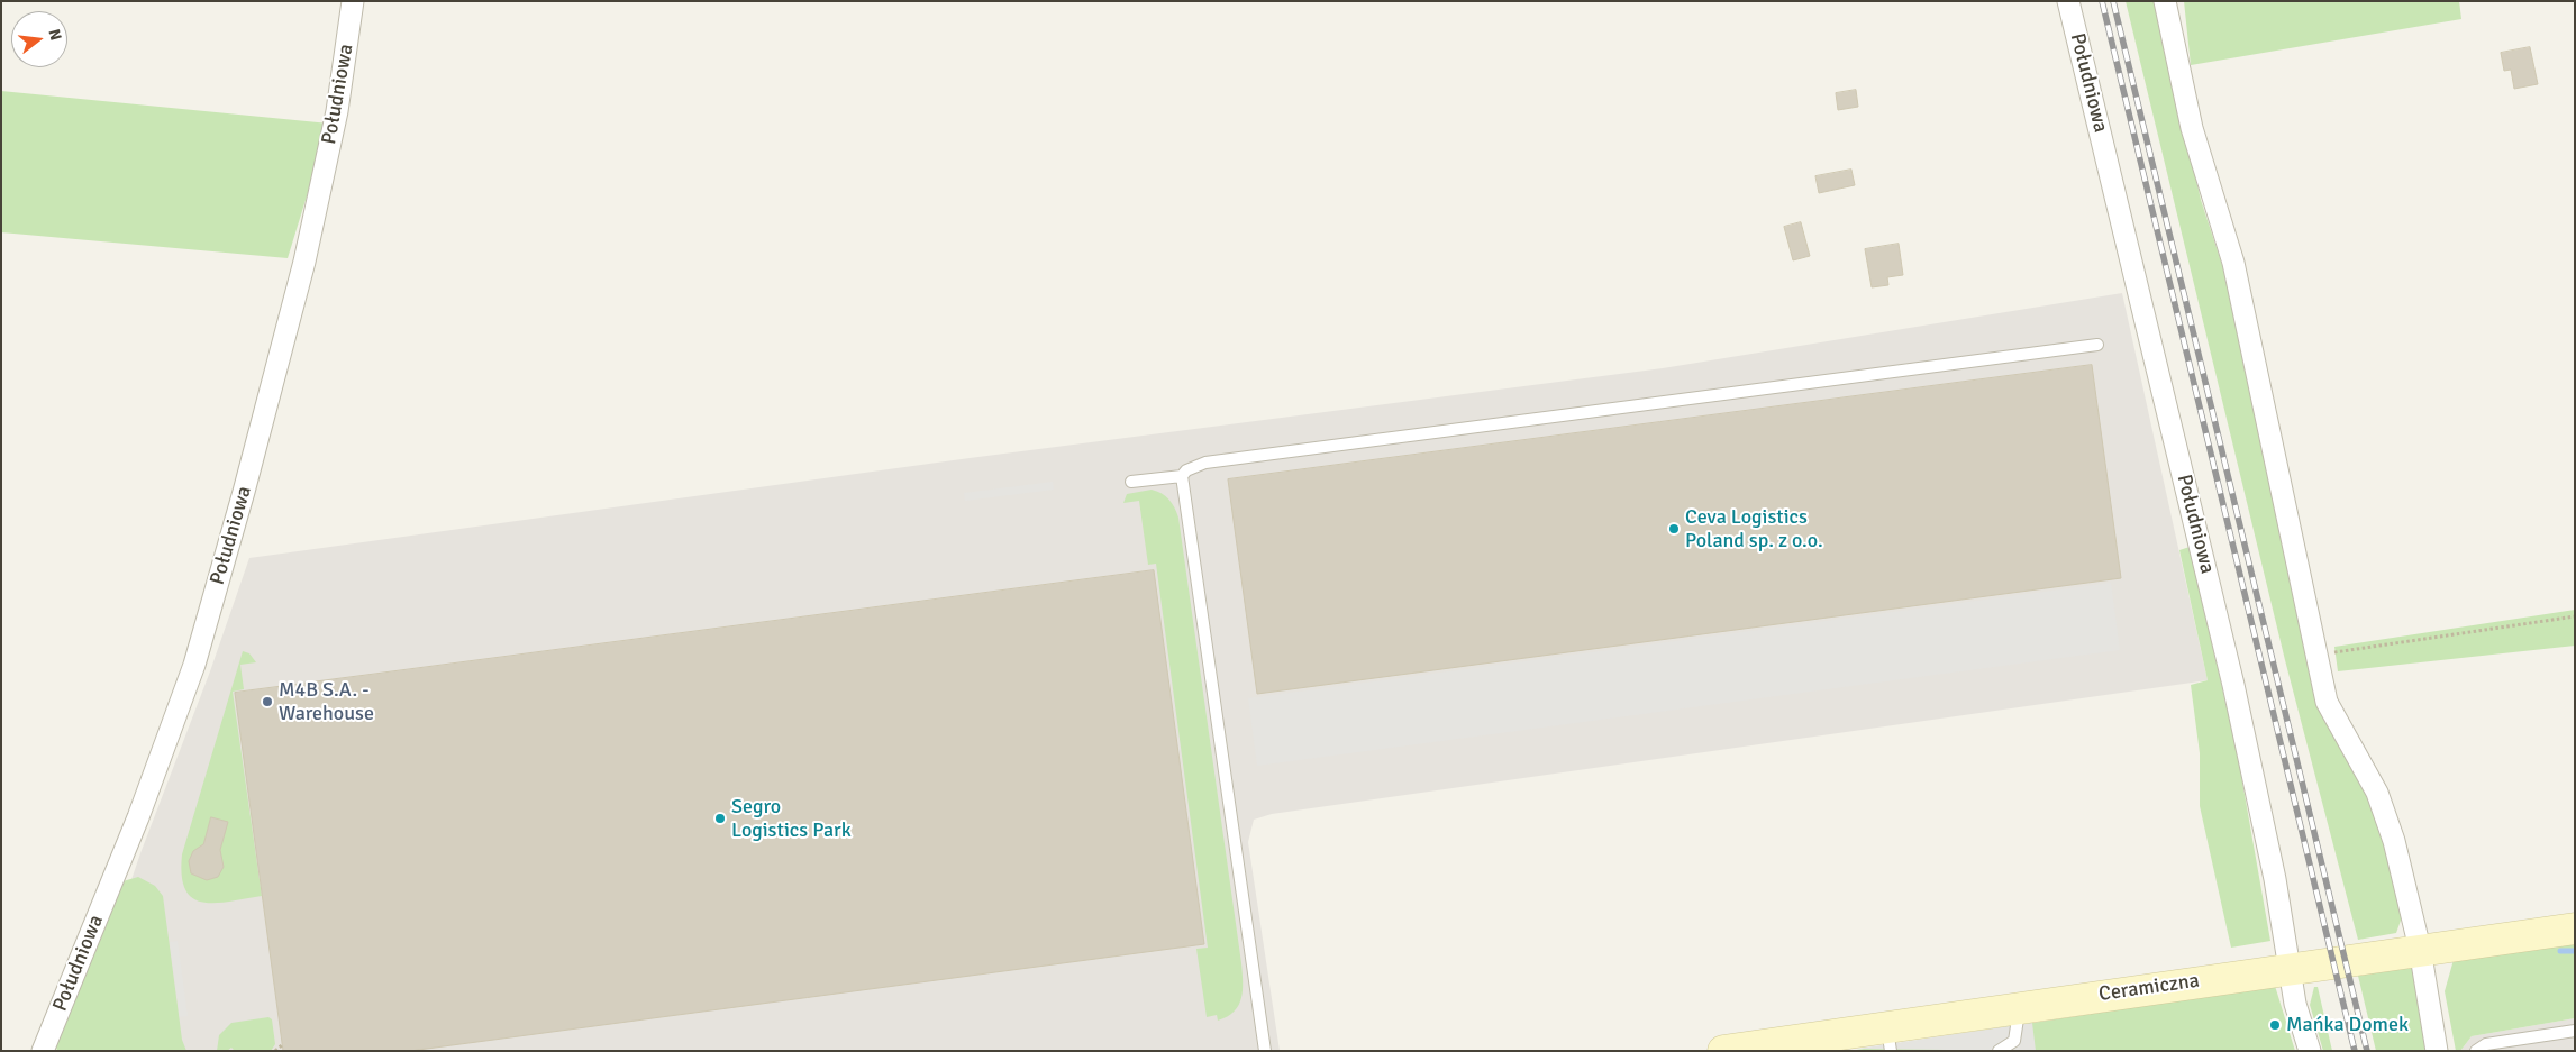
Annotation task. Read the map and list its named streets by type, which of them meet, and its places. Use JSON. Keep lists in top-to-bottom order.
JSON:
{
  "streets": {
    "main road": ["Ceramiczna"],
    "street": ["Południowa"]
  },
  "crossings": [
    ["Południowa", "Ceramiczna"]
  ],
  "places": [
    "Ceva Logistics Poland sp. z o.o.",
    "M4B S.A. - Warehouse",
    "Segro Logistics Park",
    "Mańka Domek"
  ],
  "north": "right"
}
